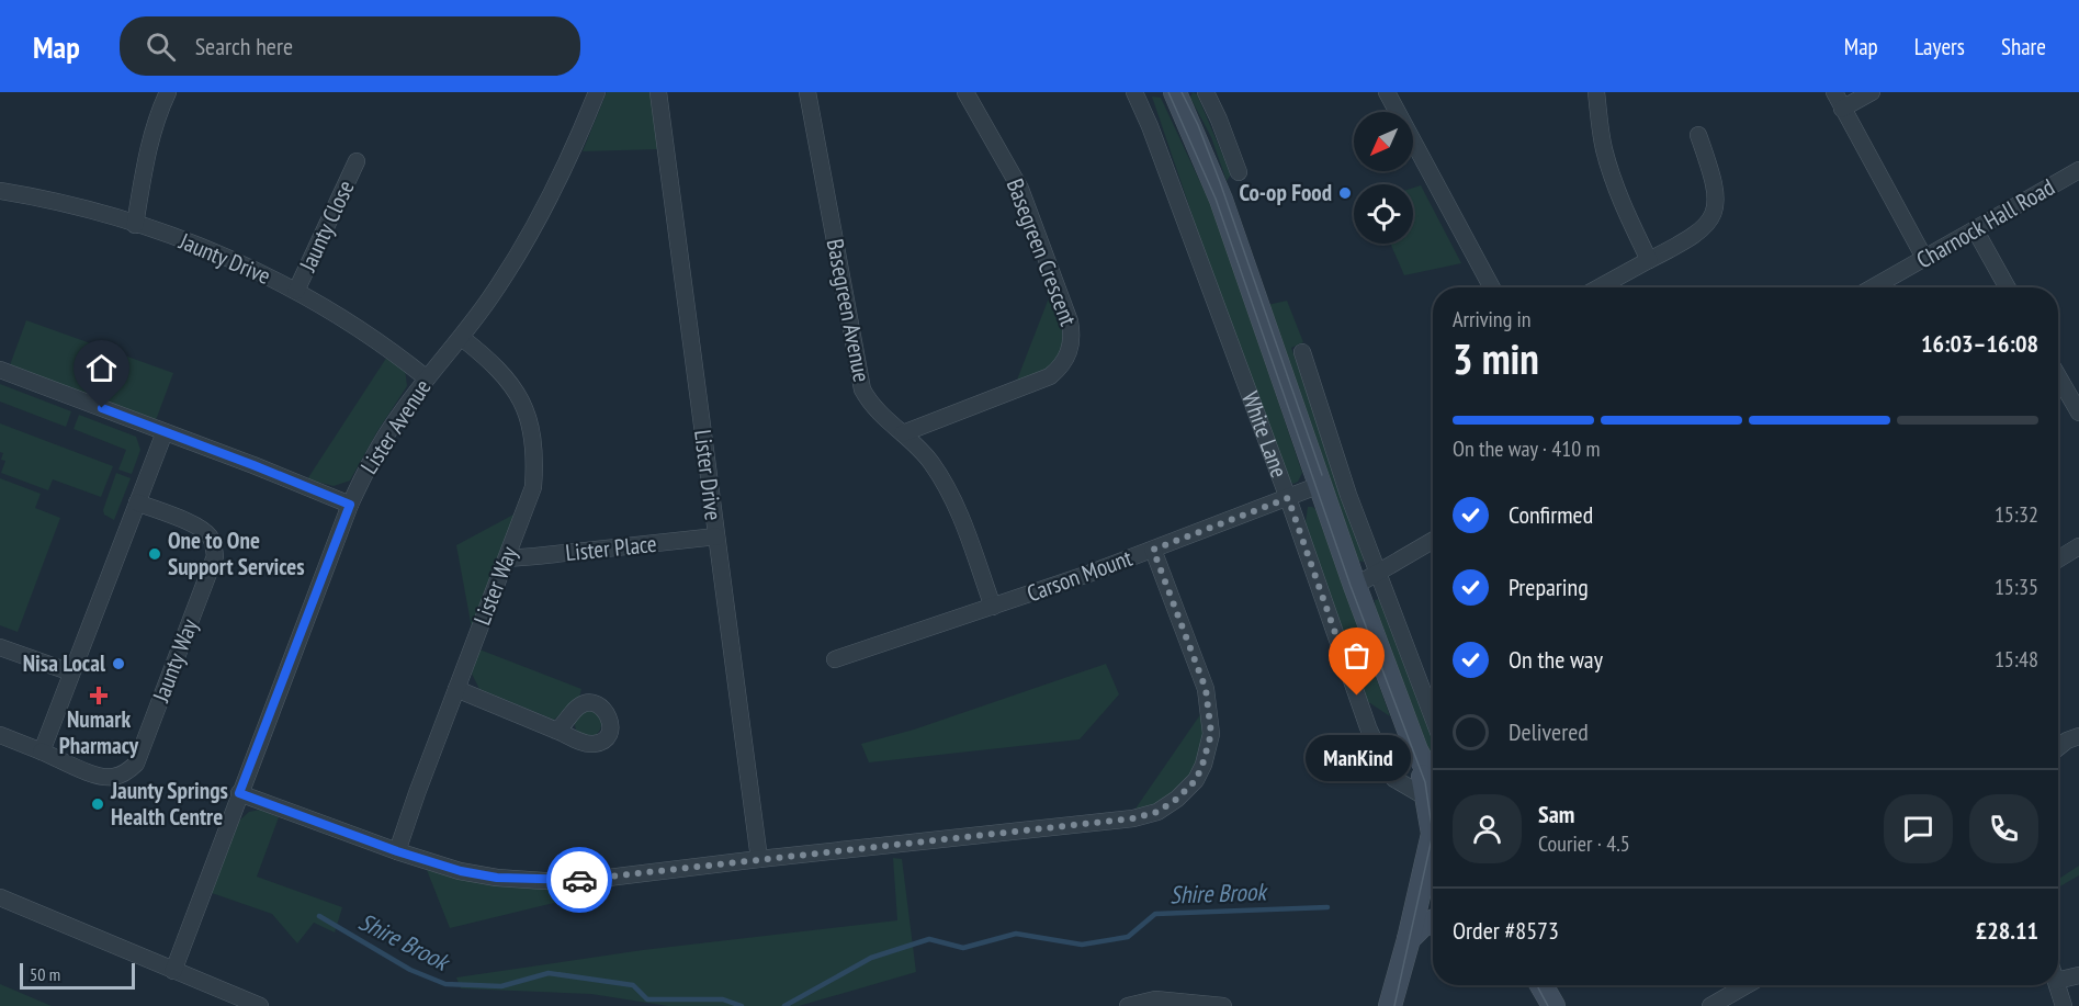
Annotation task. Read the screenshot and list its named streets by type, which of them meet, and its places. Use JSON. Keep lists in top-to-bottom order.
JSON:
{
  "streets": {
    "main road": ["White Lane"],
    "street": [
      "Charnock Hall Road",
      "Jaunty Close",
      "Basegreen Crescent",
      "Jaunty Drive",
      "Basegreen Avenue",
      "Lister Avenue",
      "Lister Drive",
      "Lister Place",
      "Carson Mount",
      "Lister Way",
      "Jaunty Way"
    ]
  },
  "crossings": [
    ["Jaunty Close", "Jaunty Drive"],
    ["Basegreen Crescent", "Basegreen Avenue"],
    ["Jaunty Drive", "Lister Avenue"],
    ["Basegreen Avenue", "Carson Mount"],
    ["Lister Avenue", "Lister Way"],
    ["White Lane", "Carson Mount"],
    ["Lister Drive", "Lister Place"],
    ["Lister Place", "Lister Way"]
  ],
  "water": ["Shire Brook"],
  "places": {
    "other": [
      "Co-op Food",
      "One to One Support Services",
      "Nisa Local",
      "ManKind",
      "Jaunty Springs Health Centre"
    ],
    "health": ["Numark Pharmacy"]
  },
  "scale_bar": "50 m",
  "north": "bottom left",
  "page": {
    "header": "Map",
    "search": "Search here",
    "nav": ["Map", "Layers", "Share"],
    "heading": ["3 min", "Arriving in", "16:03–16:08"],
    "panel": [
      "Sam",
      "Courier · 4.5",
      "Order #8573",
      "£28.11"
    ],
    "bar": "On the way · 410 m",
    "list": [
      ["Confirmed", "15:32"],
      ["Preparing", "15:35"],
      ["On the way", "15:48"],
      "Delivered"
    ],
    "bubble": "ManKind",
    "scale": "50 m"
  }
}
